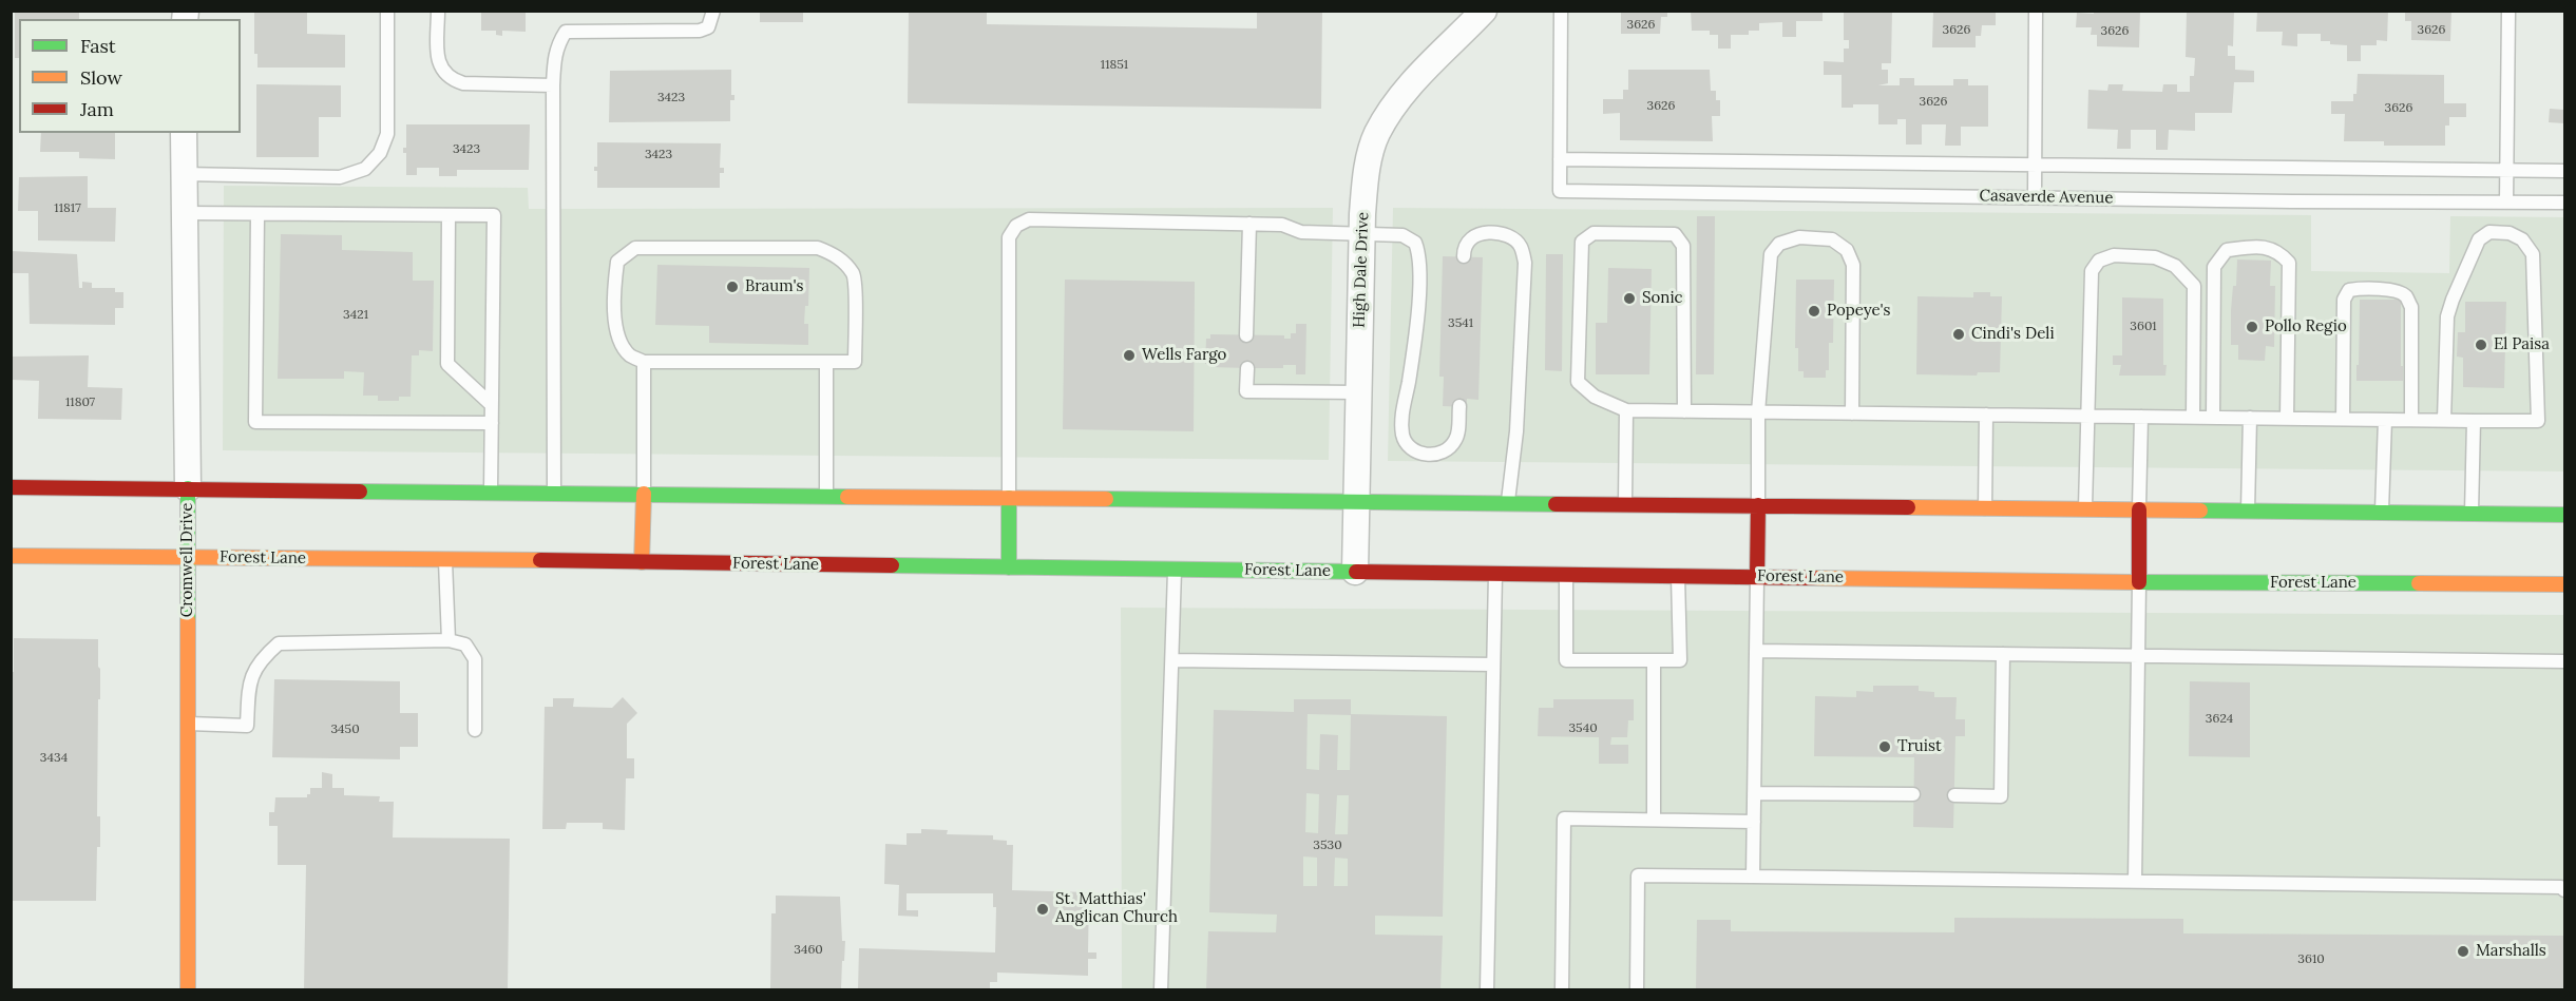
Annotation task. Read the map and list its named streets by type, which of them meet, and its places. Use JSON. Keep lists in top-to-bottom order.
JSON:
{
  "streets": {
    "main road": ["Forest Lane", "Cromwell Drive"],
    "street": ["High Dale Drive"],
    "lane": ["Casaverde Avenue"]
  },
  "crossings": [
    ["High Dale Drive", "Forest Lane"],
    ["Forest Lane", "Cromwell Drive"]
  ],
  "places": [
    "Braum's",
    "Sonic",
    "Popeye's",
    "Pollo Regio",
    "Cindi's Deli",
    "El Paisa",
    "Wells Fargo",
    "Truist",
    "St. Matthias' Anglican Church",
    "Marshalls"
  ],
  "house_numbers": [
    "3626",
    "3626",
    "3626",
    "3626",
    "11851",
    "3423",
    "3626",
    "3626",
    "3626",
    "3423",
    "3423",
    "11817",
    "3421",
    "3541",
    "3601",
    "11807",
    "3624",
    "3540",
    "3450",
    "3434",
    "3530",
    "3460",
    "3610"
  ],
  "legend": ["Fast", "Slow", "Jam"]
}
